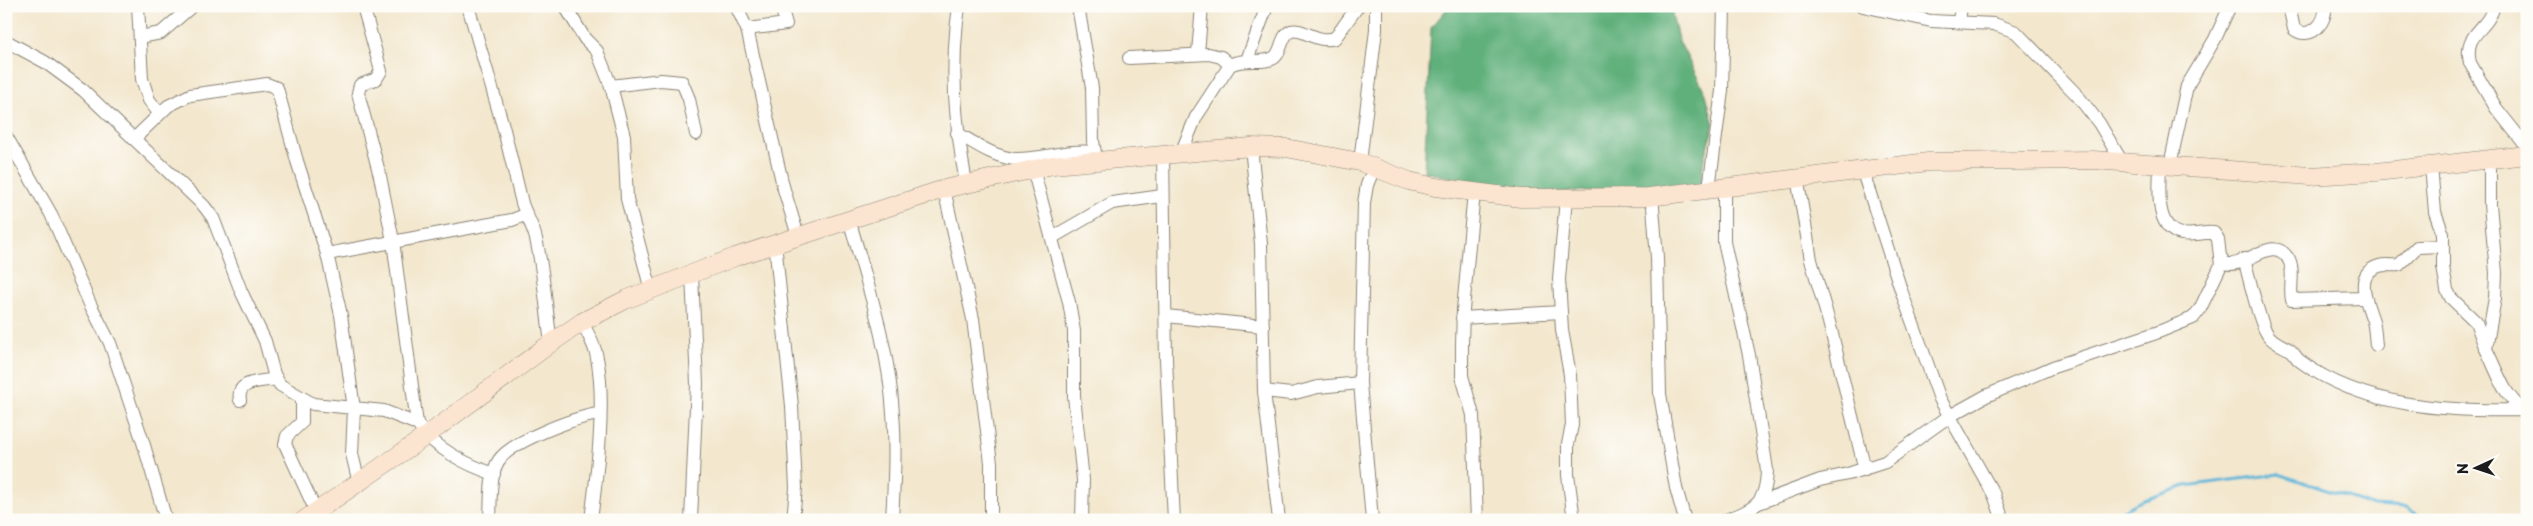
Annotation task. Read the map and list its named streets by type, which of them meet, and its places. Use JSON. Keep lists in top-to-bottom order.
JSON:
{
  "north": "left"
}
